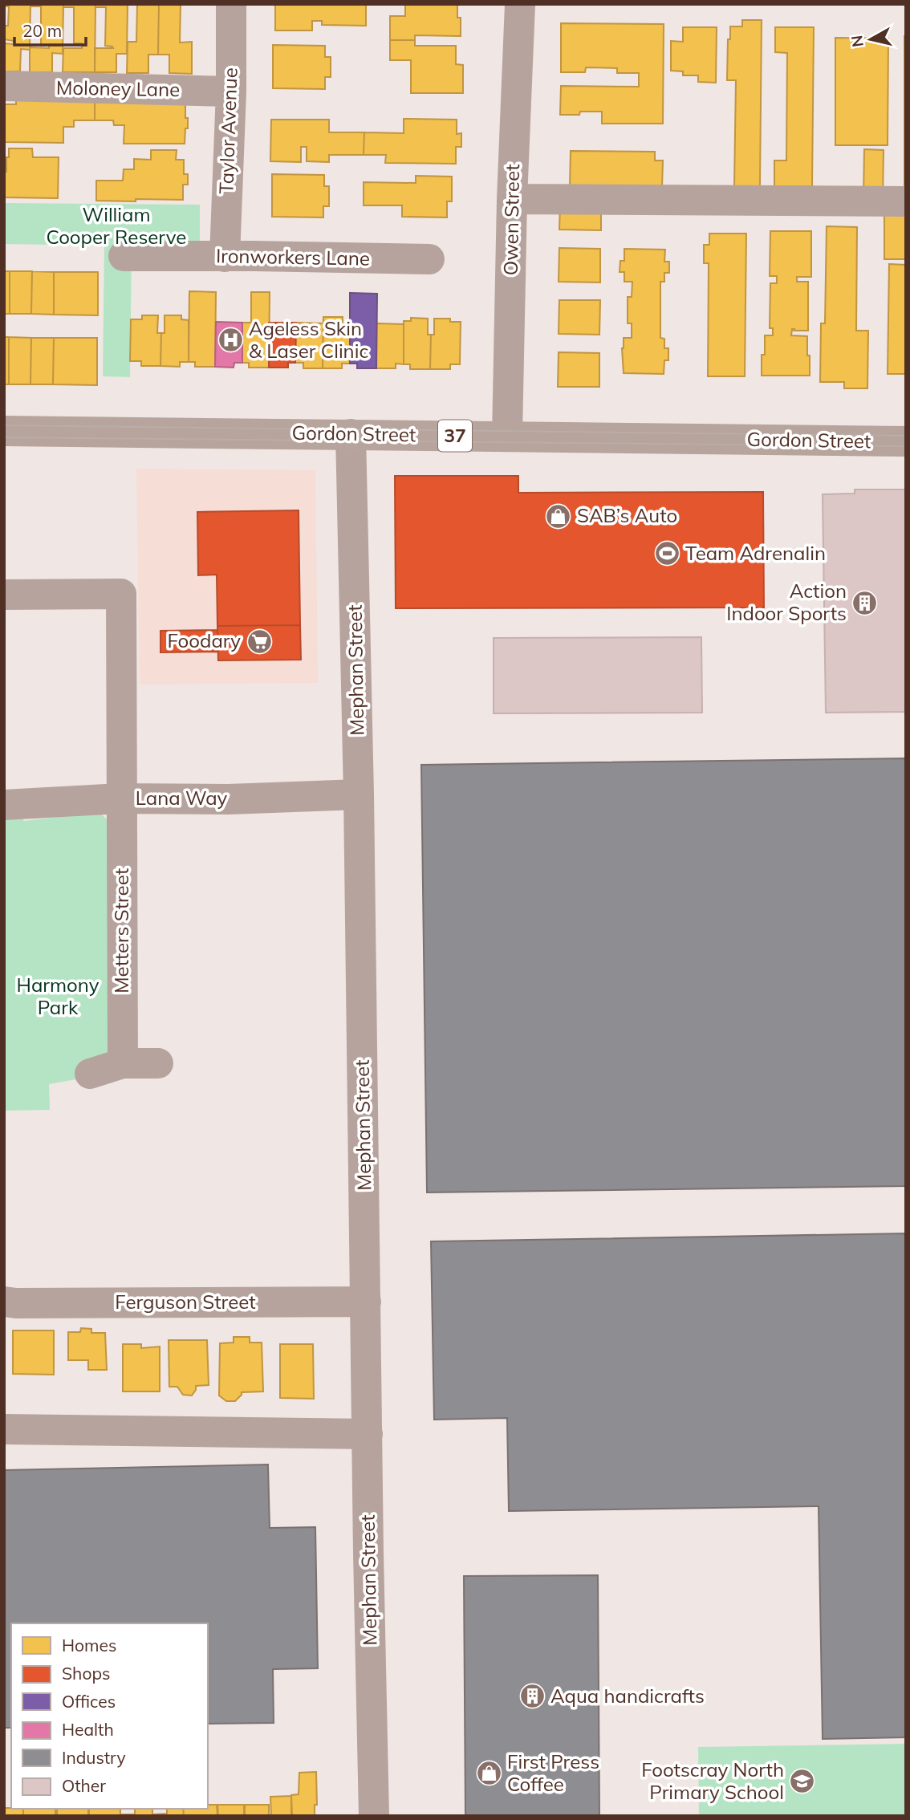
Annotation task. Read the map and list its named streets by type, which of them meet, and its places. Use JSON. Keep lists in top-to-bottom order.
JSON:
{
  "streets": {
    "main road": ["Gordon Street", "37"],
    "street": [
      "Moloney Lane",
      "Taylor Avenue",
      "Owen Street",
      "Ironworkers Lane",
      "Mephan Street",
      "Lana Way",
      "Metters Street",
      "Ferguson Street"
    ]
  },
  "crossings": [
    ["Moloney Lane", "Taylor Avenue"],
    ["Taylor Avenue", "Ironworkers Lane"],
    ["Owen Street", "Gordon Street"],
    ["Gordon Street", "Mephan Street"],
    ["Mephan Street", "Lana Way"],
    ["Mephan Street", "Ferguson Street"],
    ["Lana Way", "Metters Street"]
  ],
  "parks": ["William Cooper Reserve", "Harmony Park"],
  "places": {
    "hospital": ["Ageless Skin & Laser Clinic"],
    "shop": ["SAB’s Auto", "First Press Coffee"],
    "sports": ["Team Adrenalin"],
    "building": ["Action Indoor Sports", "Aqua handicrafts"],
    "supermarket": ["Foodary"],
    "school or university": ["Footscray North Primary School"]
  },
  "legend": [
    "Homes",
    "Shops",
    "Offices",
    "Health",
    "Industry",
    "Other"
  ],
  "scale_bar": "20 m",
  "north": "left"
}
